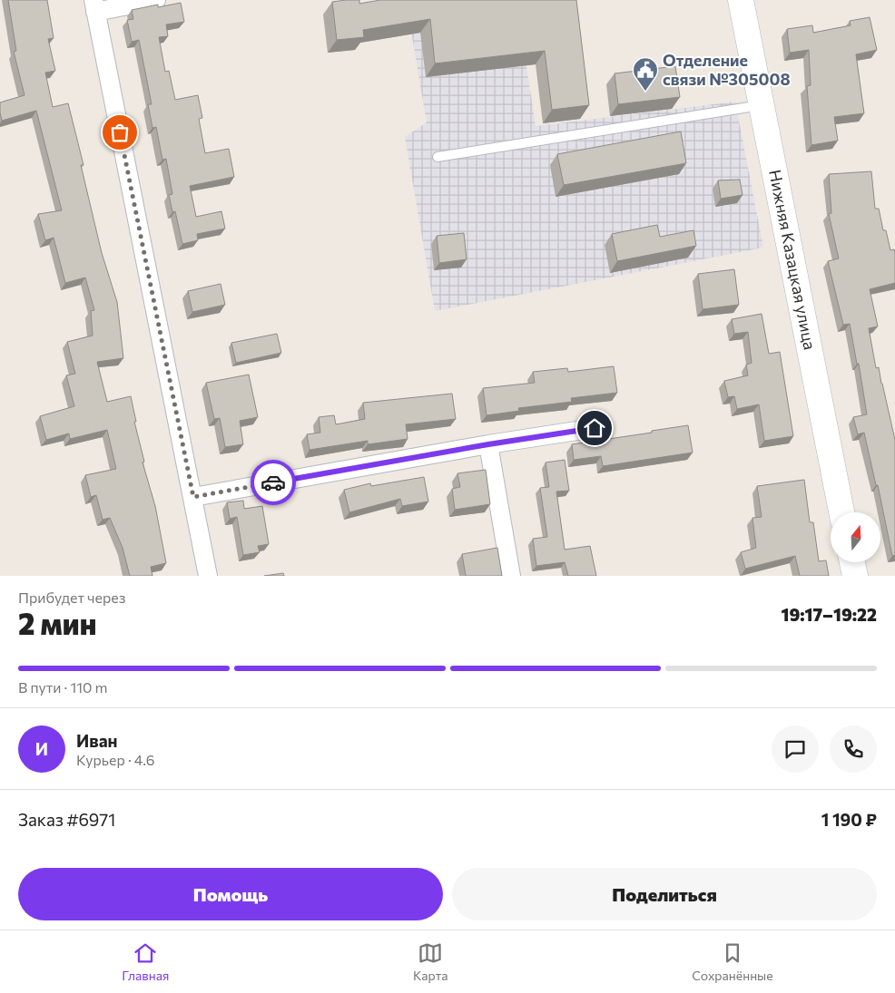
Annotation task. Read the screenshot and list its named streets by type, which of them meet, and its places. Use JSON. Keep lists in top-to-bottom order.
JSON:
{
  "streets": {
    "street": ["Нижняя Казацкая улица"]
  },
  "places": {
    "public building": ["Отделение связи №305008"]
  },
  "north": "top",
  "page": {
    "heading": ["2 мин", "Прибудет через", "19:17–19:22"],
    "panel": [
      "Иван",
      "Курьер · 4.6",
      "Заказ #6971",
      "1 190 ₽"
    ],
    "bar": "В пути · 110 m",
    "round": "И",
    "buttons": ["Помощь", "Поделиться"],
    "tabs": ["Главная", "Карта", "Сохранённые"]
  }
}
